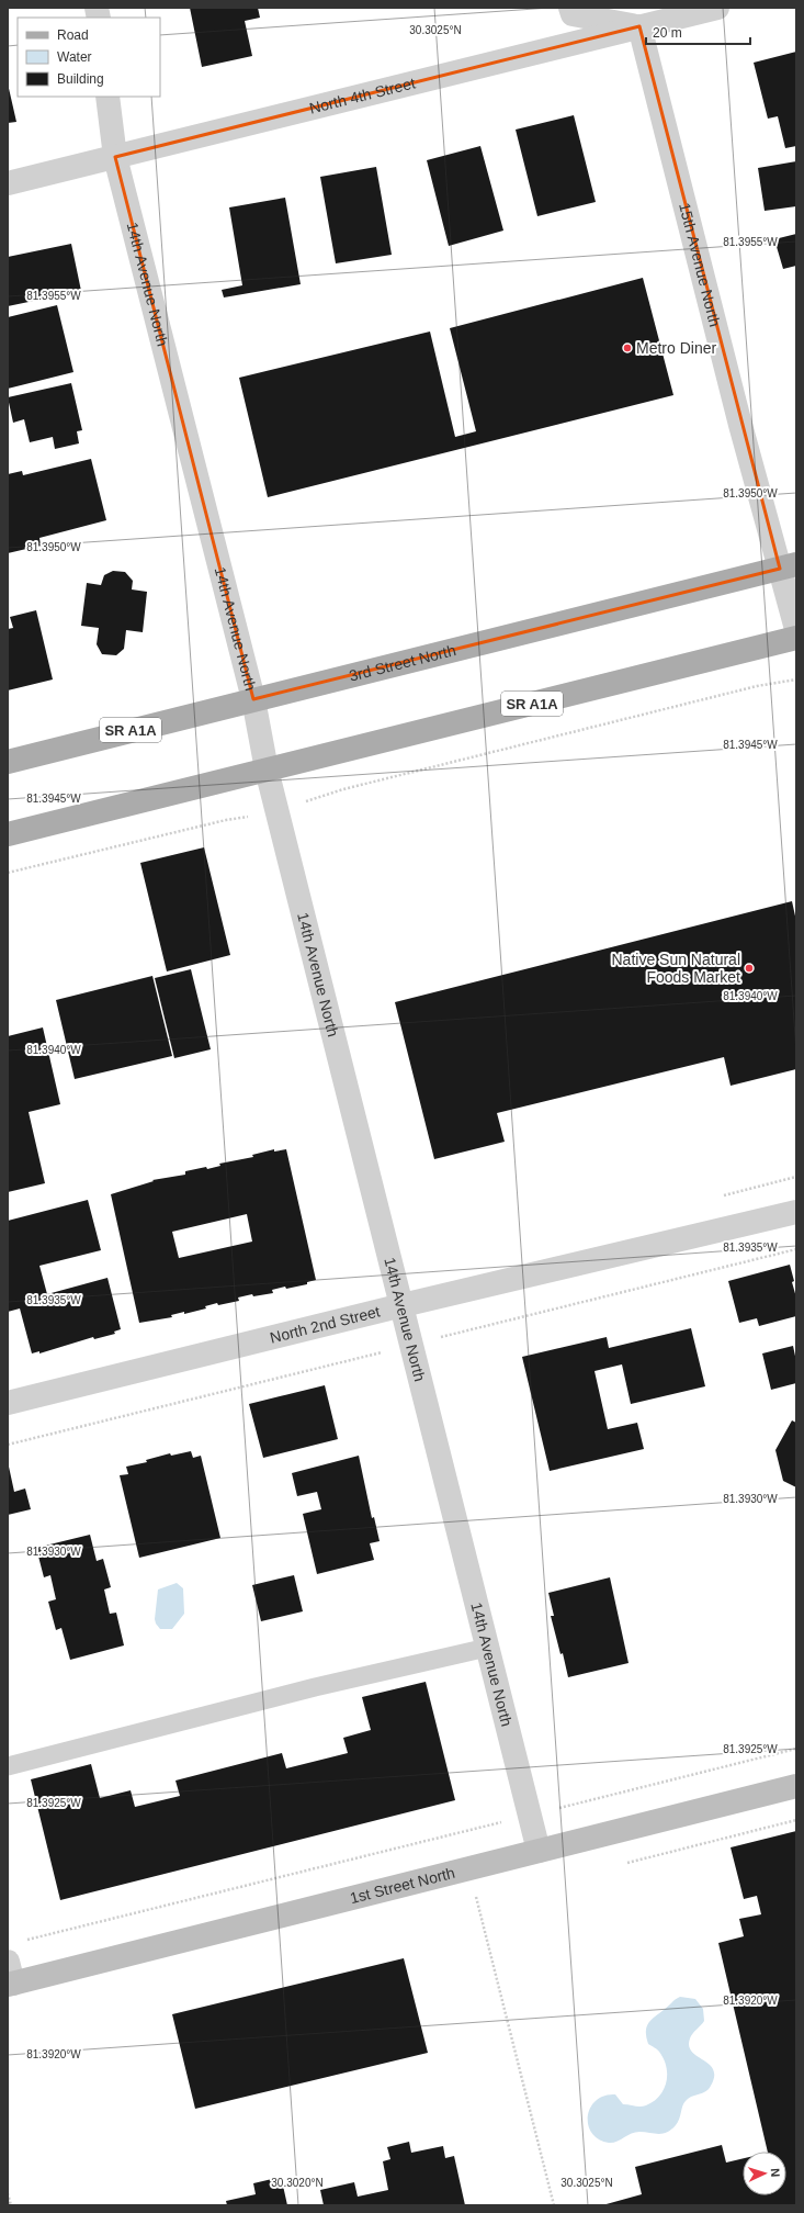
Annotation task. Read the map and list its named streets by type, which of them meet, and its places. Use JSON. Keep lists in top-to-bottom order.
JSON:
{
  "streets": {
    "main road": ["3rd Street North", "SR A1A"],
    "street": [
      "North 4th Street",
      "15th Avenue North",
      "14th Avenue North",
      "North 2nd Street",
      "1st Street North"
    ]
  },
  "crossings": [
    ["North 4th Street", "15th Avenue North"],
    ["North 4th Street", "14th Avenue North"],
    ["15th Avenue North", "3rd Street North"],
    ["14th Avenue North", "3rd Street North"],
    ["14th Avenue North", "SR A1A"],
    ["14th Avenue North", "North 2nd Street"],
    ["14th Avenue North", "1st Street North"]
  ],
  "places": ["Metro Diner", "Native Sun Natural Foods Market"],
  "legend": ["Road", "Water", "Building"],
  "scale_bar": "20 m",
  "north": "right",
  "coordinates": [
    "30.3025°N",
    "81.3955°W",
    "81.3950°W",
    "81.3945°W",
    "81.3940°W",
    "81.3935°W",
    "81.3930°W",
    "81.3925°W",
    "81.3920°W",
    "30.3020°N"
  ]
}
